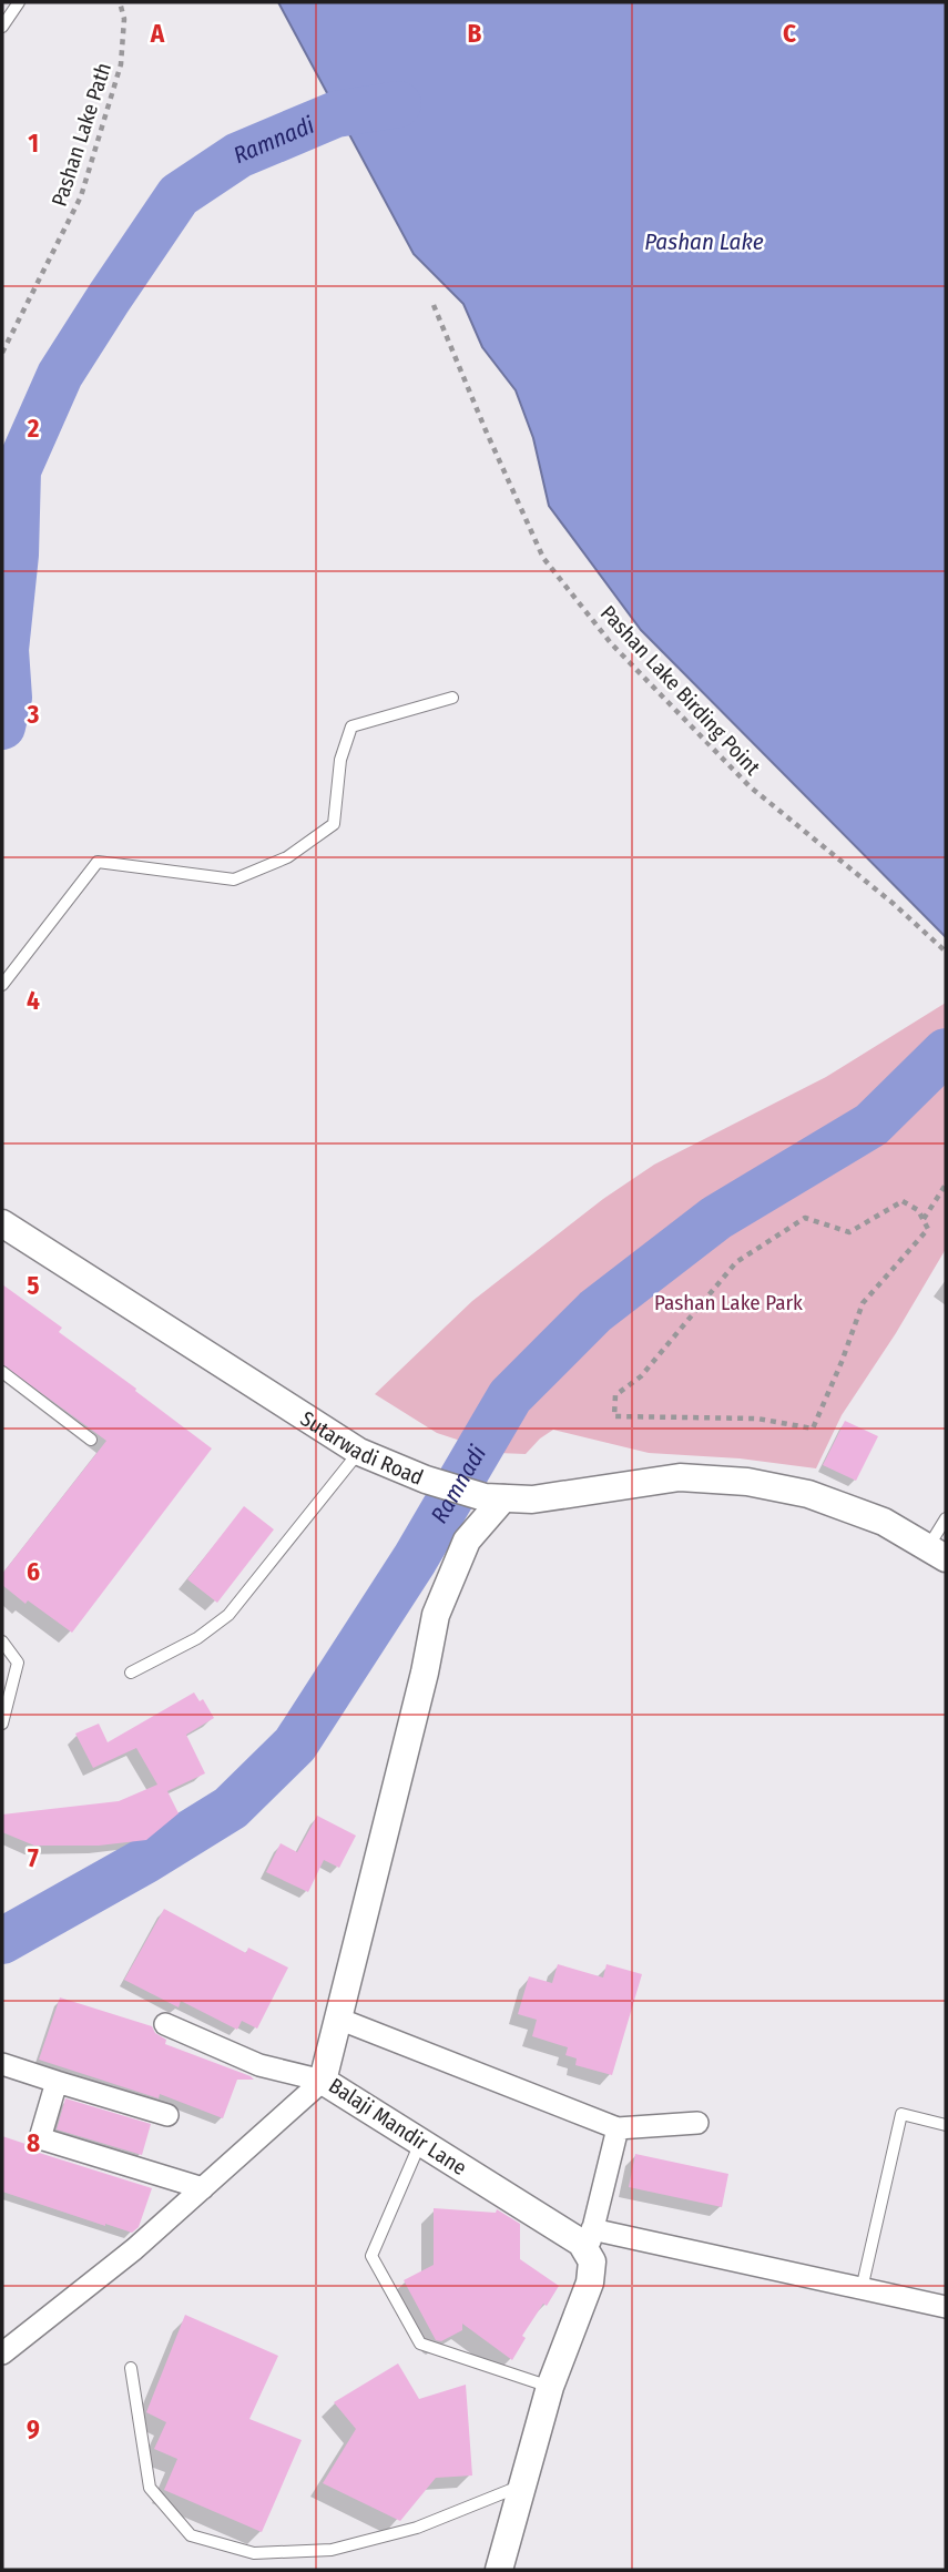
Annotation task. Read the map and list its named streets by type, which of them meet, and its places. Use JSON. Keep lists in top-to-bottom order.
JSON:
{
  "streets": {
    "street": ["Sutarwadi Road", "Balaji Mandir Lane"],
    "path": ["Pashan Lake Path", "Pashan Lake Birding Point"]
  },
  "crossings": [
    ["Sutarwadi Road", "Balaji Mandir Lane"]
  ],
  "water": ["Ramnadi", "Pashan Lake"],
  "parks": ["Pashan Lake Park"],
  "grid": {
    "columns": ["A", "B", "C"],
    "rows": [
      "1",
      "2",
      "3",
      "4",
      "5",
      "6",
      "7",
      "8",
      "9"
    ]
  }
}
